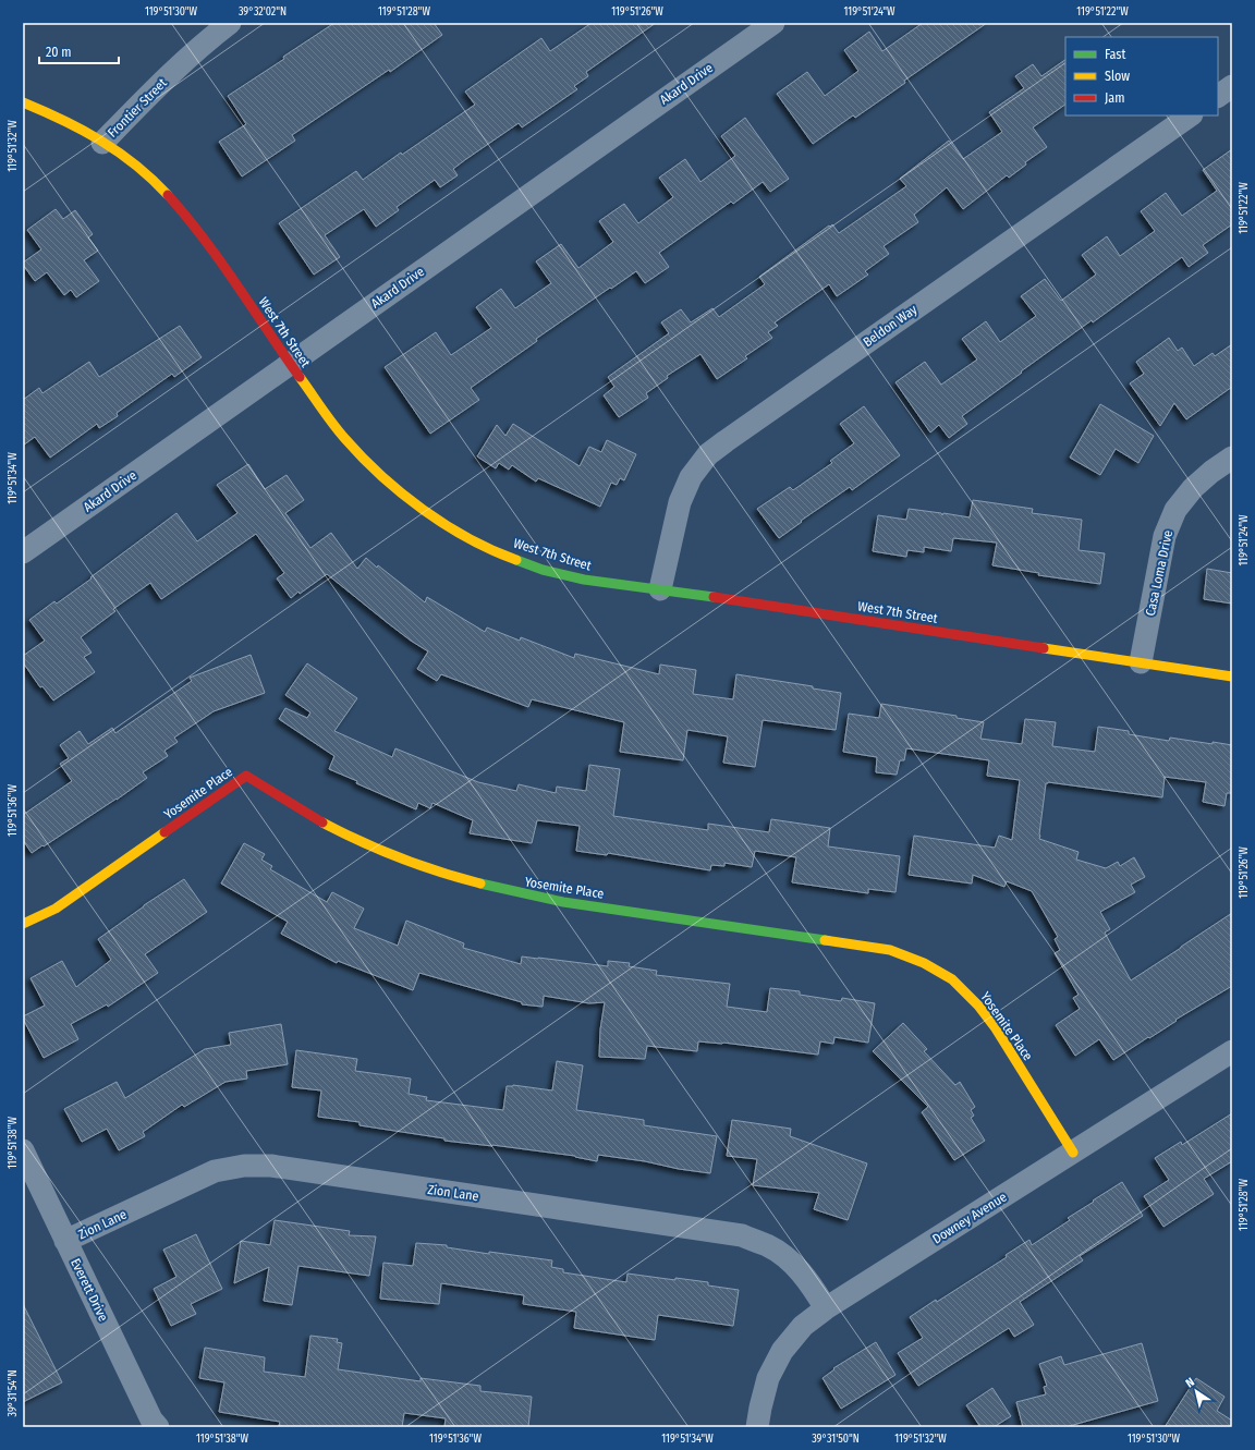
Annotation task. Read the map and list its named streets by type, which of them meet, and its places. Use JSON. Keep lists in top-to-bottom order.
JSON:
{
  "streets": {
    "main road": ["West 7th Street", "Yosemite Place"],
    "street": [
      "Akard Drive",
      "Frontier Street",
      "Beldon Way",
      "Casa Loma Drive",
      "Zion Lane",
      "Downey Avenue",
      "Everett Drive"
    ]
  },
  "crossings": [
    ["Akard Drive", "West 7th Street"],
    ["Frontier Street", "West 7th Street"],
    ["Beldon Way", "West 7th Street"],
    ["West 7th Street", "Casa Loma Drive"],
    ["Yosemite Place", "Downey Avenue"],
    ["Zion Lane", "Downey Avenue"],
    ["Zion Lane", "Everett Drive"]
  ],
  "legend": ["Fast", "Slow", "Jam"],
  "scale_bar": "20 m",
  "north": "top left",
  "coordinates": [
    "119°51'30\"W",
    "39°32'02\"N",
    "119°51'28\"W",
    "119°51'26\"W",
    "119°51'24\"W",
    "119°51'22\"W",
    "119°51'32\"W",
    "119°51'34\"W",
    "119°51'36\"W",
    "119°51'38\"W",
    "39°31'54\"N",
    "39°31'50\"N"
  ]
}
